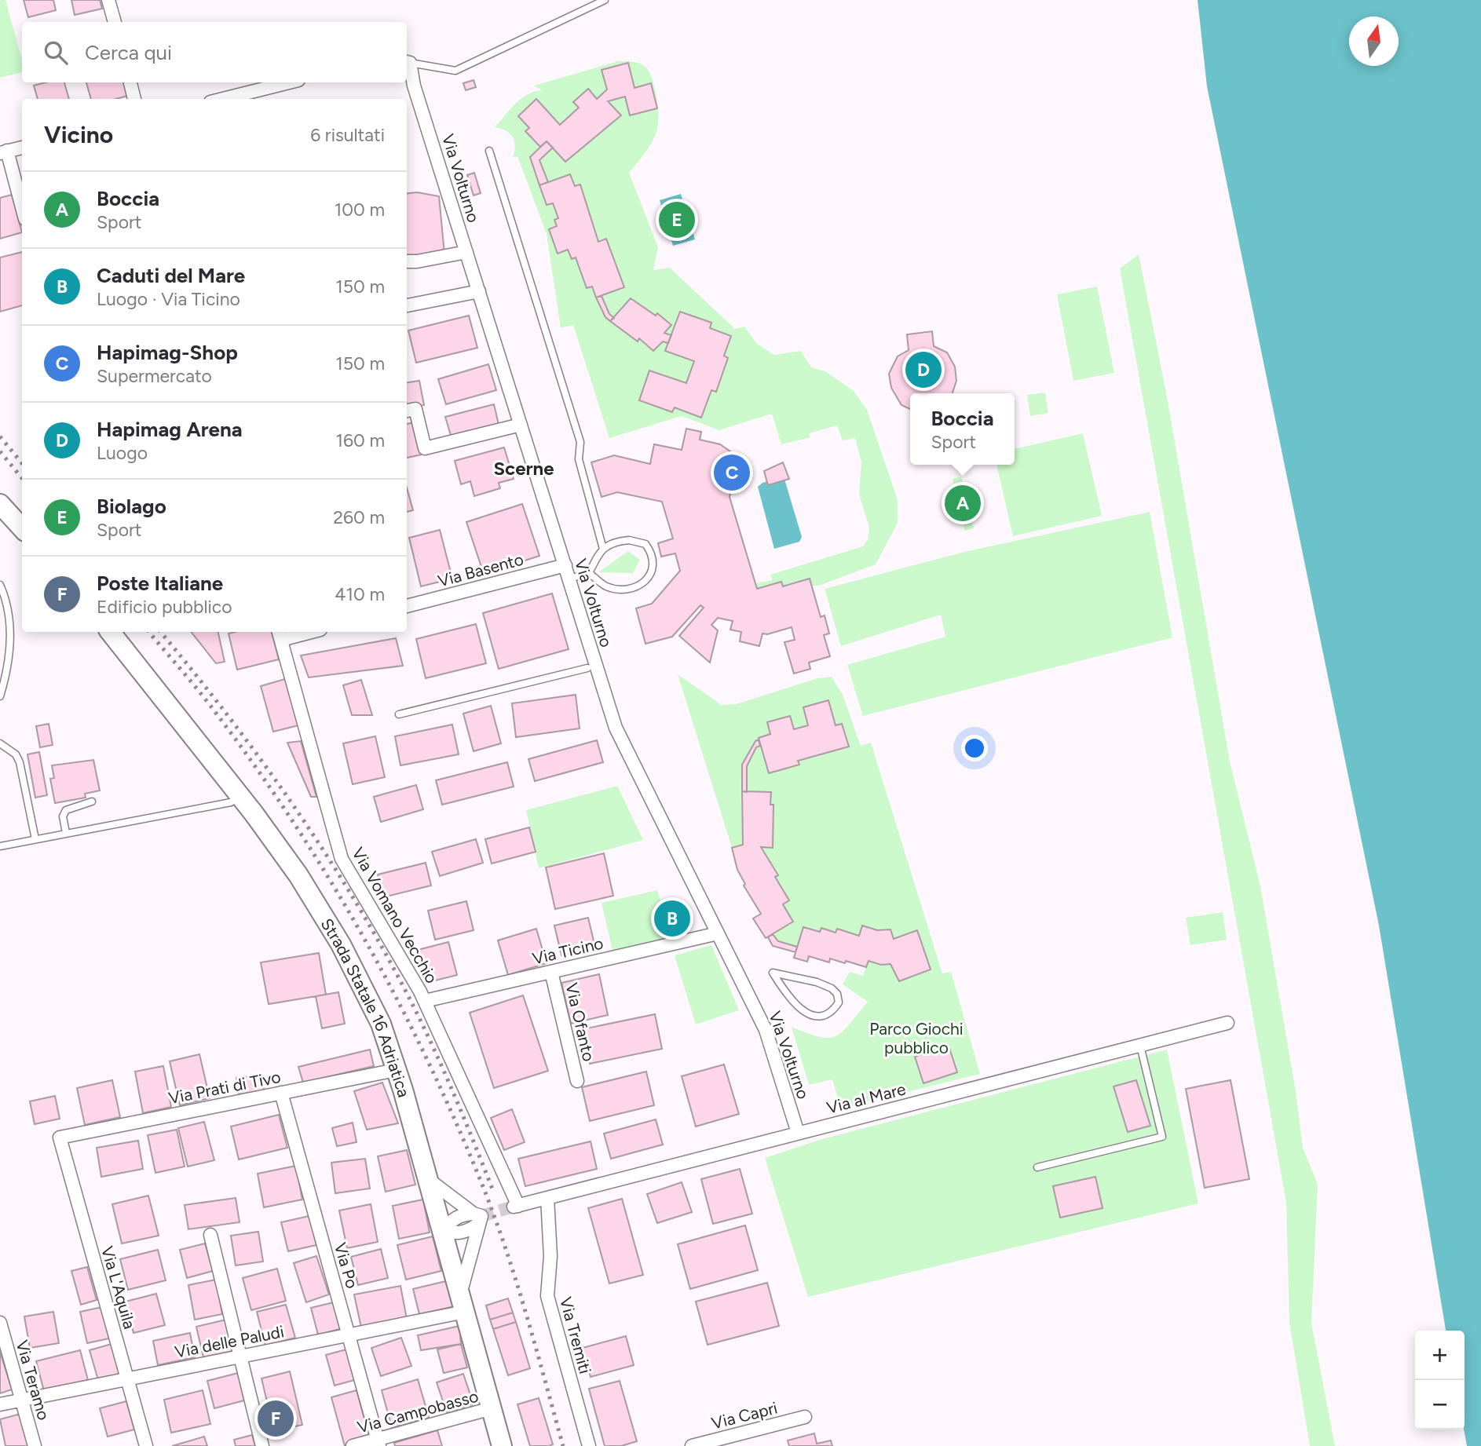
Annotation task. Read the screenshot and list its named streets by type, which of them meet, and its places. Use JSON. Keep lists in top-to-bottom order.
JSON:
{
  "streets": {
    "main road": ["Strada Statale 16 Adriatica"],
    "street": [
      "Via Volturno",
      "Via Basento",
      "Via Vomano Vecchio",
      "Via Ticino",
      "Via Ofanto",
      "Via Prati di Tivo",
      "Via al Mare",
      "Via Po",
      "Via L'Aquila",
      "Via Tremiti",
      "Via delle Paludi",
      "Via Teramo",
      "Via Campobasso",
      "Via Capri"
    ]
  },
  "crossings": [
    ["Via Volturno", "Via Basento"],
    ["Via Volturno", "Via Ticino"],
    ["Via Volturno", "Via al Mare"],
    ["Via Vomano Vecchio", "Via Ticino"],
    ["Via Vomano Vecchio", "Via al Mare"],
    ["Via Ticino", "Via Ofanto"],
    ["Strada Statale 16 Adriatica", "Via Prati di Tivo"],
    ["Strada Statale 16 Adriatica", "Via delle Paludi"],
    ["Strada Statale 16 Adriatica", "Via Campobasso"],
    ["Via Prati di Tivo", "Via Po"],
    ["Via Prati di Tivo", "Via L'Aquila"],
    ["Via al Mare", "Via Tremiti"],
    ["Via Po", "Via delle Paludi"],
    ["Via Po", "Via Campobasso"],
    ["Via L'Aquila", "Via delle Paludi"],
    ["Via delle Paludi", "Via Teramo"]
  ],
  "districts": ["Scerne"],
  "parks": ["Parco Giochi pubblico"],
  "north": "top",
  "page": {
    "search": "Cerca qui",
    "heading": ["Vicino", "6 risultati"],
    "list": [
      {
        "mark": "A",
        "name": "Boccia",
        "note": "Sport",
        "value": "100 m"
      },
      {
        "mark": "B",
        "name": "Caduti del Mare",
        "note": "Luogo · Via Ticino",
        "value": "150 m"
      },
      {
        "mark": "C",
        "name": "Hapimag-Shop",
        "note": "Supermercato",
        "value": "150 m"
      },
      {
        "mark": "D",
        "name": "Hapimag Arena",
        "note": "Luogo",
        "value": "160 m"
      },
      {
        "mark": "E",
        "name": "Biolago",
        "note": "Sport",
        "value": "260 m"
      },
      {
        "mark": "F",
        "name": "Poste Italiane",
        "note": "Edificio pubblico",
        "value": "410 m"
      }
    ],
    "pins": [
      "E",
      "D",
      "C",
      "A",
      "B",
      "F"
    ],
    "popup": ["Boccia", "Sport"],
    "map_buttons": ["+", "−"]
  }
}
